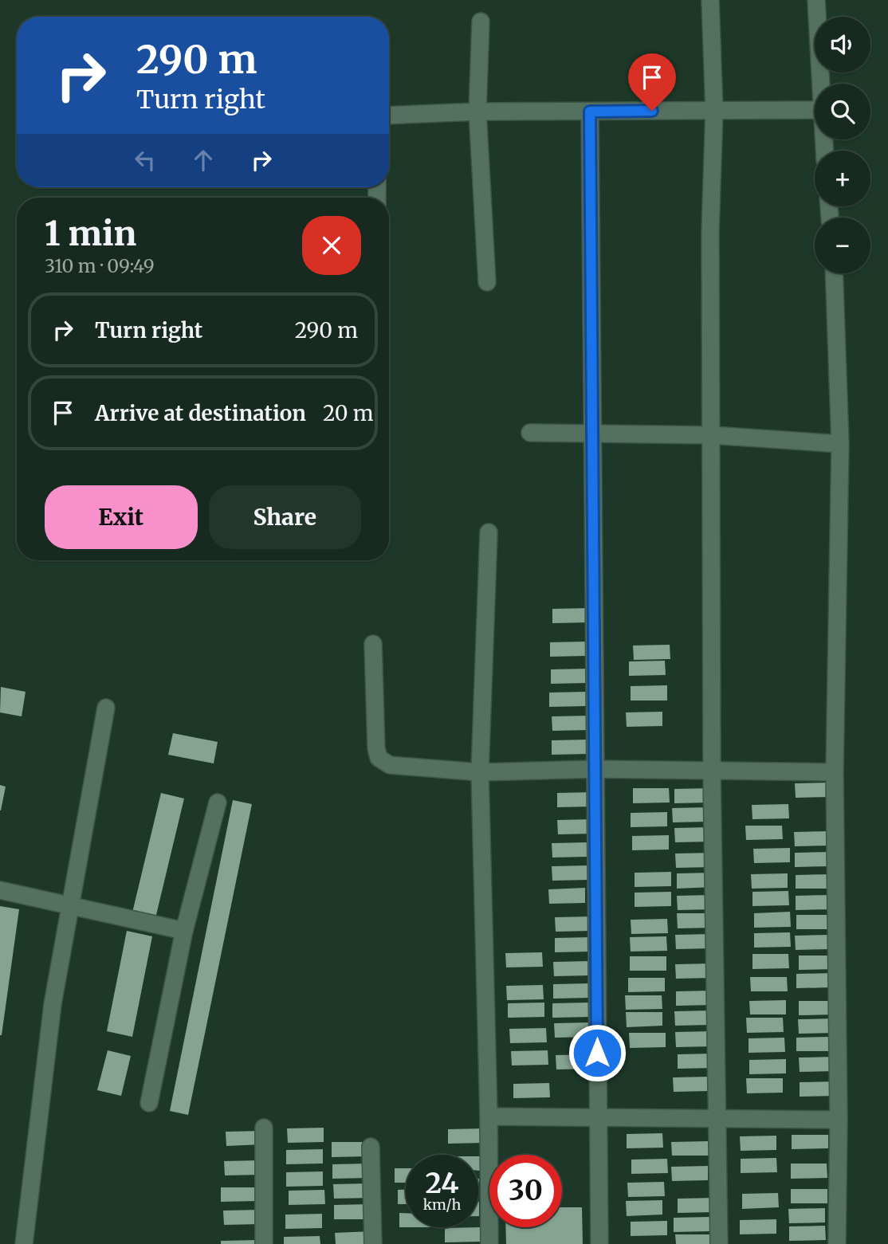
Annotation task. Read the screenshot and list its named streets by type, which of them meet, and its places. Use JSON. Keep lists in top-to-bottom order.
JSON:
{
  "page": {
    "map_buttons": ["+", "−"],
    "turn": ["290 m", "Turn right"],
    "heading": ["1 min", "310 m · 09:49"],
    "list": [
      {
        "name": "Turn right",
        "value": "290 m"
      },
      {
        "name": "Arrive at destination",
        "value": "20 m"
      }
    ],
    "buttons": ["Exit", "Share"],
    "speed": "24 km/h",
    "limit": "30"
  }
}
